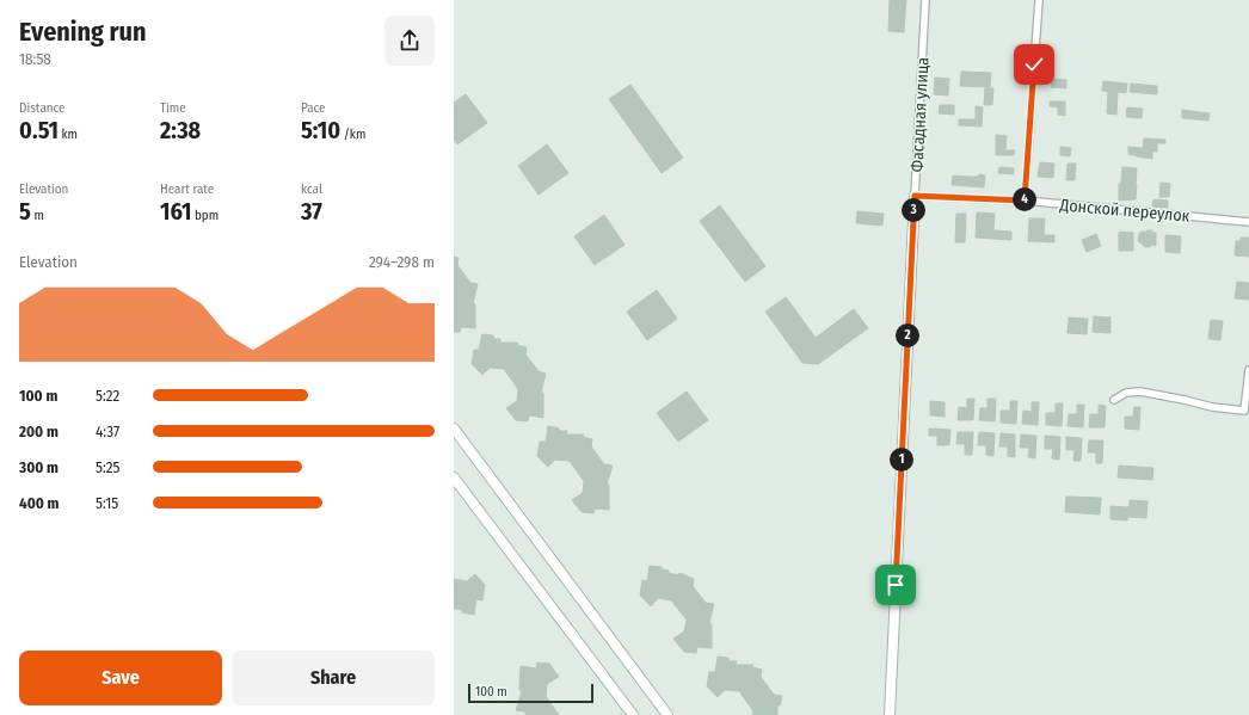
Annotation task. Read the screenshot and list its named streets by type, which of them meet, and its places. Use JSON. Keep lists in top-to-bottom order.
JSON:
{
  "streets": {
    "main road": ["Фасадная улица"],
    "street": ["Донской переулок"]
  },
  "crossings": [
    ["Фасадная улица", "Донской переулок"]
  ],
  "scale_bar": "100 m",
  "page": {
    "heading": ["Evening run", "18:58"],
    "stats": [
      ["Distance", "0.51 km"],
      ["Time", "2:38"],
      ["Pace", "5:10 /km"],
      ["Elevation", "5 m"],
      ["Heart rate", "161 bpm"],
      ["kcal", "37"]
    ],
    "pins": [
      "4",
      "3",
      "2",
      "1"
    ],
    "chart": ["Elevation", "294–298 m"],
    "list": [
      {
        "name": "100 m",
        "note": "5:22"
      },
      {
        "name": "200 m",
        "note": "4:37"
      },
      {
        "name": "300 m",
        "note": "5:25"
      },
      {
        "name": "400 m",
        "note": "5:15"
      }
    ],
    "buttons": ["Save", "Share"],
    "scale": "100 m"
  }
}
